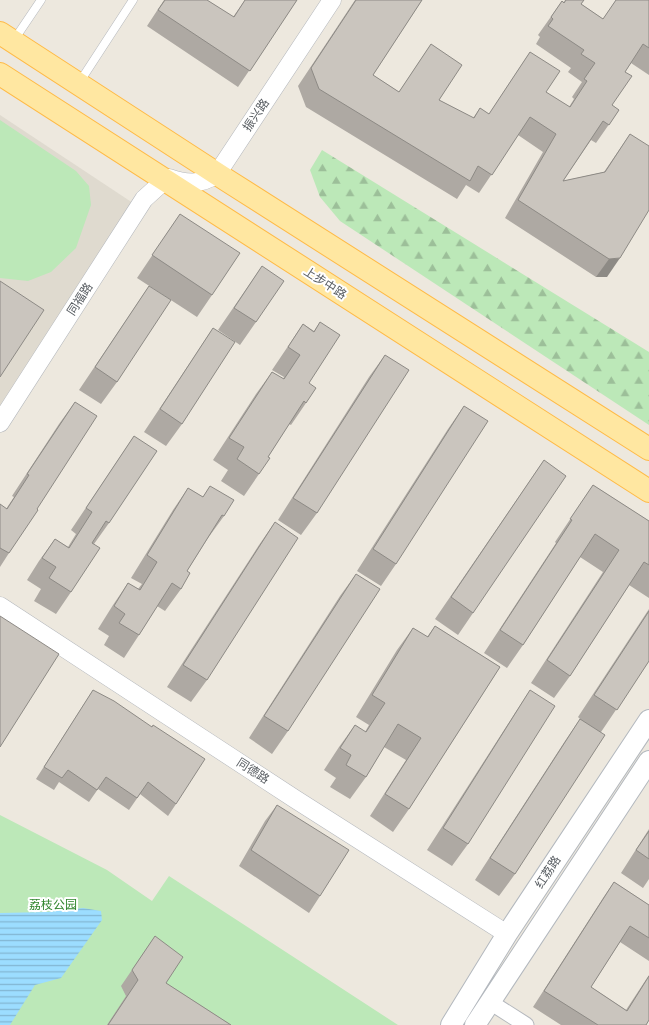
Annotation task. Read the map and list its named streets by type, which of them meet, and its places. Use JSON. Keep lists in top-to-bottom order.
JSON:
{
  "streets": {
    "main road": ["上步中路", "红荔路"],
    "street": ["振兴路", "同福路", "同德路"]
  },
  "crossings": [
    ["上步中路", "同福路"],
    ["同德路", "红荔路"]
  ],
  "parks": ["荔枝公园"]
}
